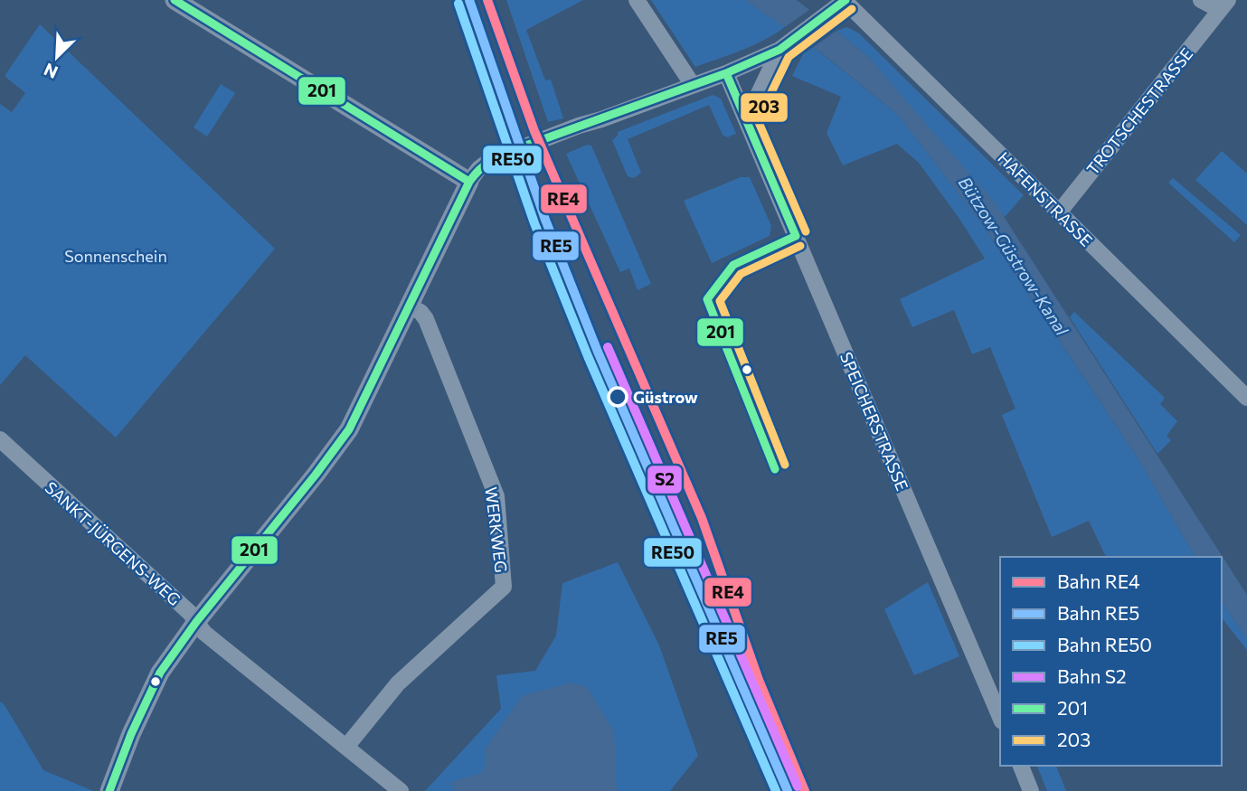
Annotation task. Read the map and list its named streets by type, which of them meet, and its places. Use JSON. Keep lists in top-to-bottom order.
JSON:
{
  "streets": {
    "street": [
      "TROTSCHESTRASSE",
      "HAFENSTRASSE",
      "SPEICHERSTRASSE",
      "WERKWEG",
      "SANKT-JÜRGENS-WEG"
    ]
  },
  "crossings": [
    ["TROTSCHESTRASSE", "HAFENSTRASSE"],
    ["WERKWEG", "SANKT-JÜRGENS-WEG"]
  ],
  "water": ["Bützow-Güstrow-Kanal"],
  "parks": ["Sonnenschein"],
  "places": ["Güstrow"],
  "lines": [
    "rail line RE4",
    "rail line RE5",
    "transit line 201",
    "rail line RE50",
    "transit line 203",
    "rail line S2"
  ],
  "legend": [
    "Bahn RE4",
    "Bahn RE5",
    "Bahn RE50",
    "Bahn S2",
    "201",
    "203"
  ],
  "north": "bottom left"
}
